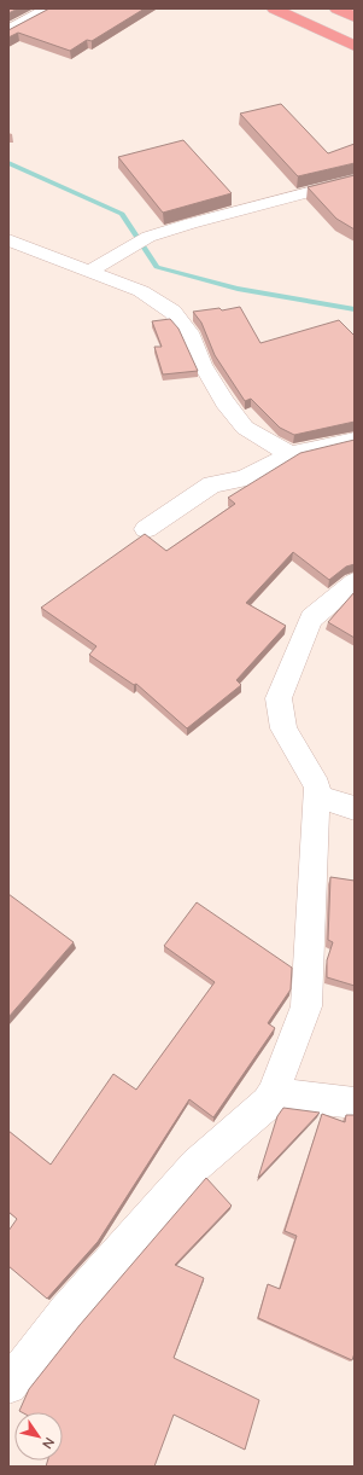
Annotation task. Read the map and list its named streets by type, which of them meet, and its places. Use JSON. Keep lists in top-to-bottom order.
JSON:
{
  "north": "bottom right"
}
